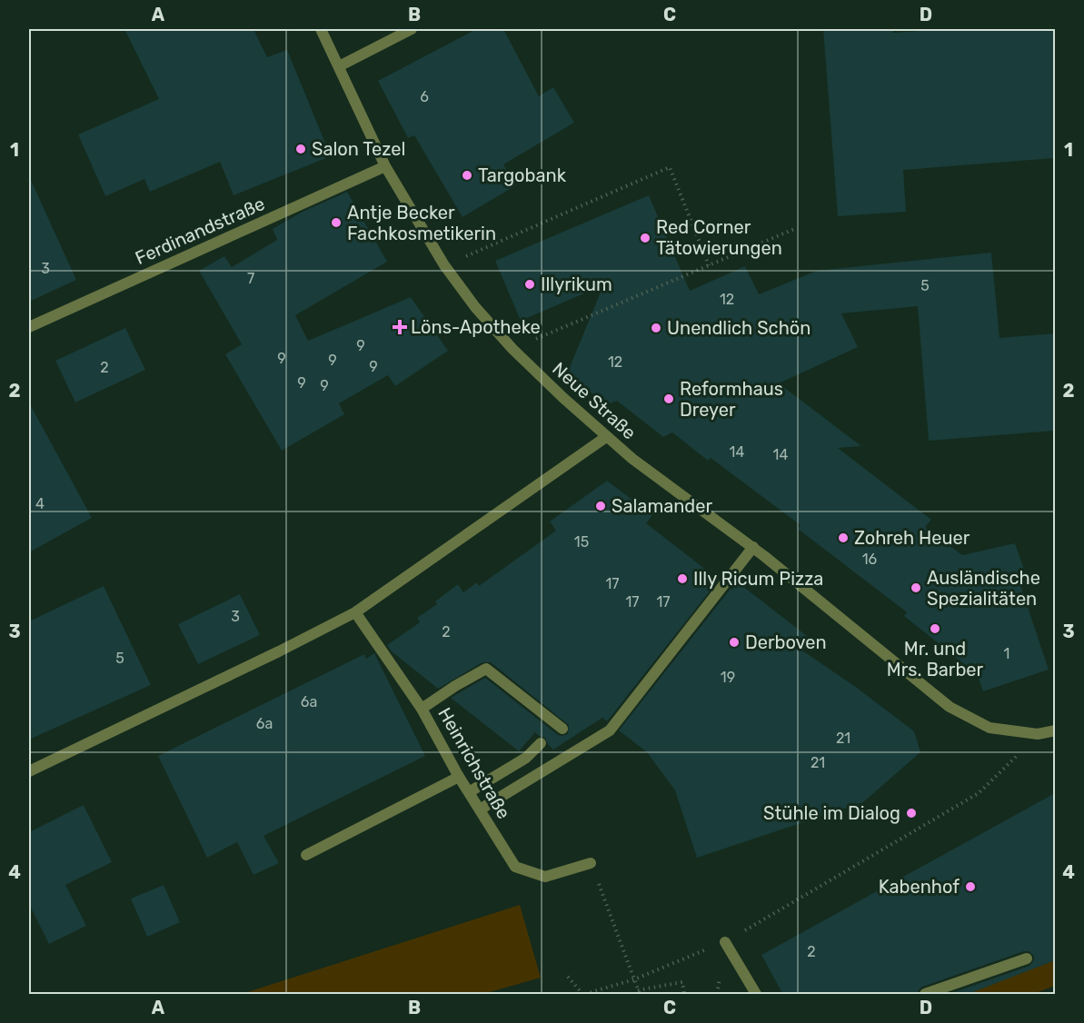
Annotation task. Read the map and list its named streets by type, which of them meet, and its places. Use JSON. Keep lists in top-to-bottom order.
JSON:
{
  "streets": {
    "street": ["Ferdinandstraße", "Neue Straße", "Heinrichstraße"]
  },
  "crossings": [
    ["Ferdinandstraße", "Neue Straße"]
  ],
  "places": {
    "other": [
      "Salon Tezel",
      "Targobank",
      "Antje Becker Fachkosmetikerin",
      "Red Corner Tätowierungen",
      "Illyrikum",
      "Unendlich Schön",
      "Reformhaus Dreyer",
      "Salamander",
      "Zohreh Heuer",
      "Illy Ricum Pizza",
      "Ausländische Spezialitäten",
      "Mr. und Mrs. Barber",
      "Derboven",
      "Stühle im Dialog",
      "Kabenhof"
    ],
    "health": ["Löns-Apotheke"]
  },
  "house_numbers": [
    "6",
    "3",
    "7",
    "5",
    "12",
    "9",
    "9",
    "9",
    "12",
    "9",
    "2",
    "9",
    "9",
    "14",
    "14",
    "4",
    "15",
    "16",
    "17",
    "17",
    "17",
    "3",
    "2",
    "1",
    "5",
    "19",
    "6a",
    "6a",
    "21",
    "21",
    "2"
  ],
  "grid": {
    "columns": [
      "A",
      "B",
      "C",
      "D"
    ],
    "rows": [
      "1",
      "2",
      "3",
      "4"
    ]
  }
}
